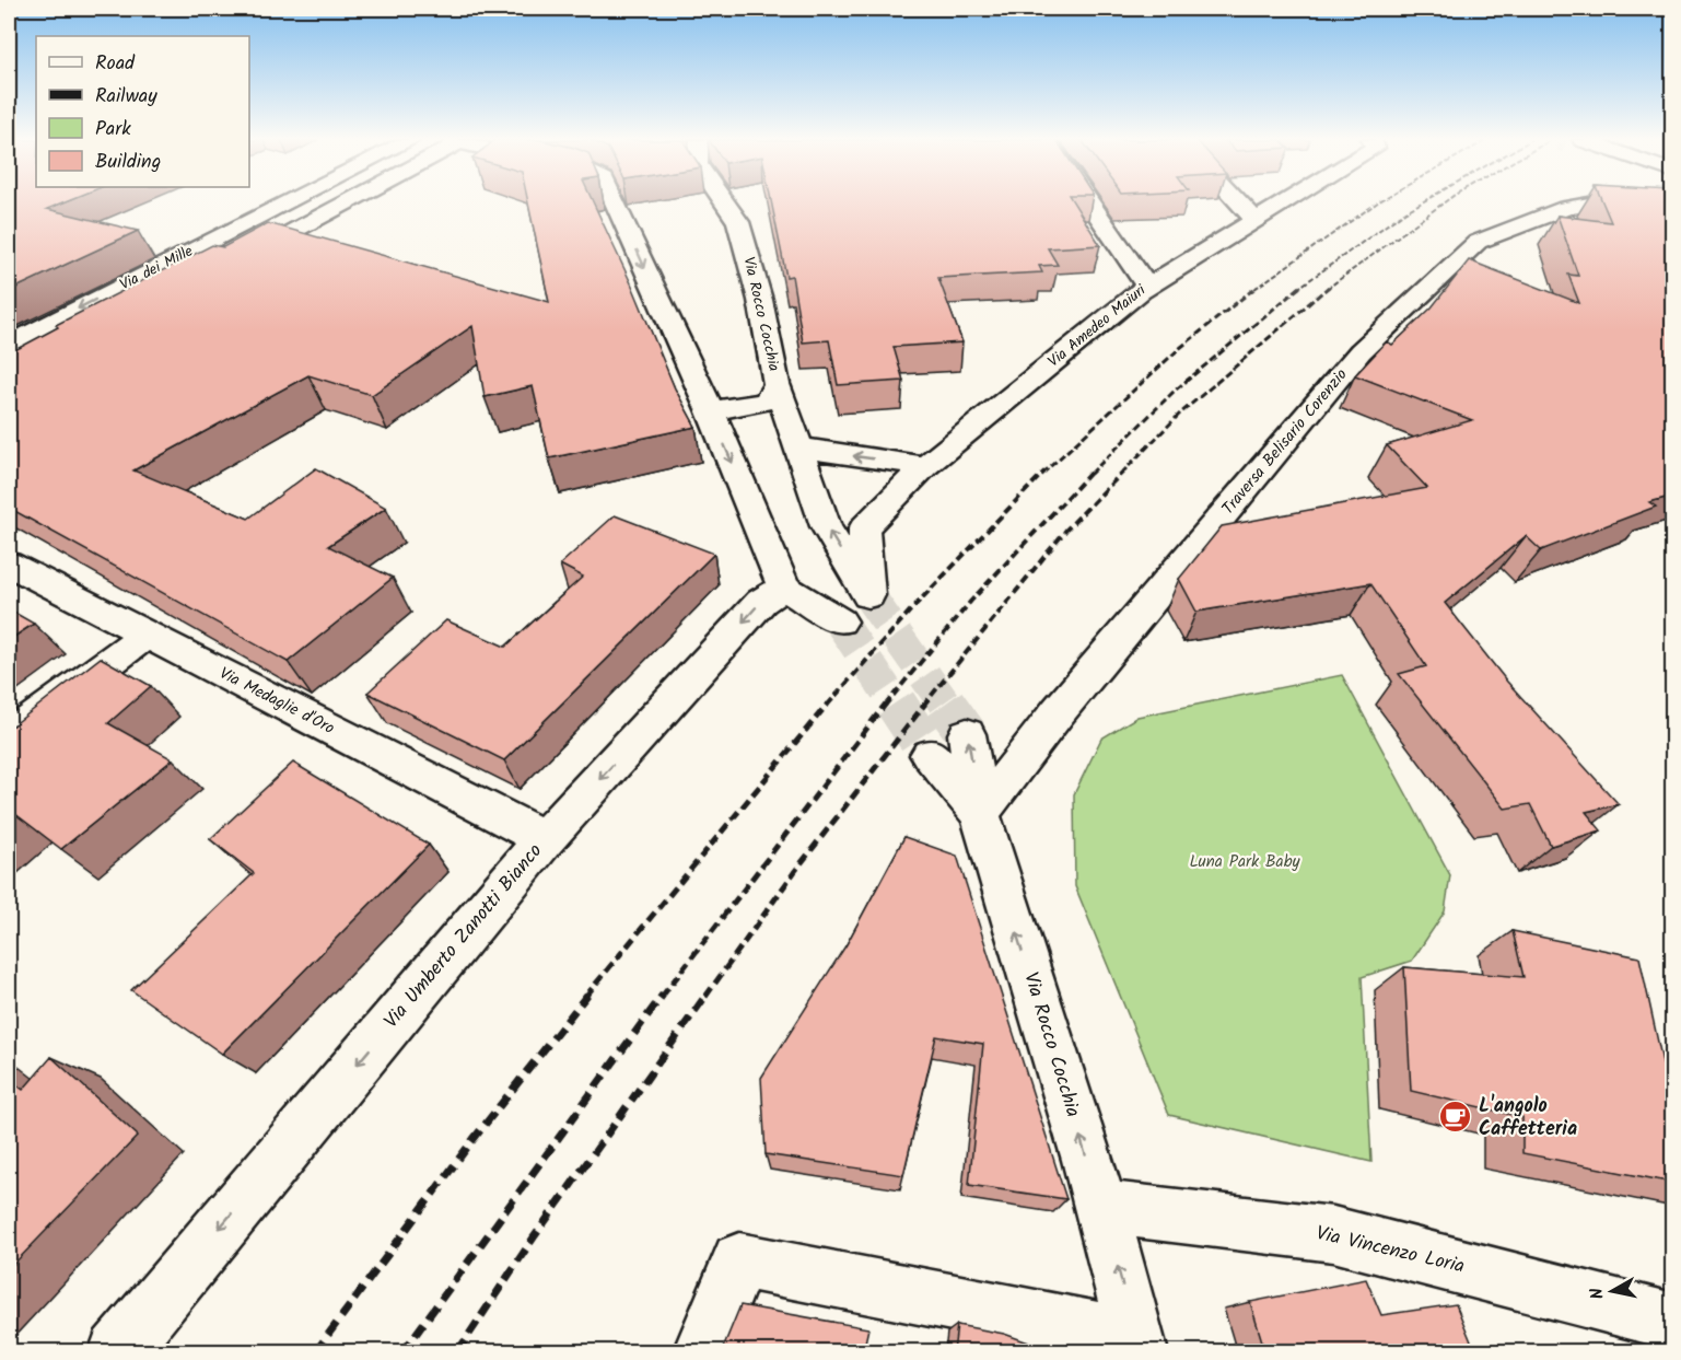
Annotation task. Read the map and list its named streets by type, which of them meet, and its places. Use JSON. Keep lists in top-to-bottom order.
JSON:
{
  "streets": {
    "street": [
      "Via dei Mille",
      "Via Rocco Cocchia",
      "Via Amedeo Maiuri",
      "Traversa Belisario Corenzio",
      "Via Medaglie d'Oro",
      "Via Umberto Zanotti Bianco",
      "Via Vincenzo Loria"
    ]
  },
  "crossings": [
    ["Via Rocco Cocchia", "Via Amedeo Maiuri"],
    ["Via Rocco Cocchia", "Traversa Belisario Corenzio"],
    ["Via Rocco Cocchia", "Via Vincenzo Loria"],
    ["Via Medaglie d'Oro", "Via Umberto Zanotti Bianco"]
  ],
  "one_way": ["Via dei Mille", "Via Rocco Cocchia", "Via Umberto Zanotti Bianco"],
  "parks": ["Luna Park Baby"],
  "places": {
    "cafe": ["L'angolo Caffetteria"]
  },
  "legend": [
    "Road",
    "Railway",
    "Park",
    "Building"
  ],
  "north": "left"
}
